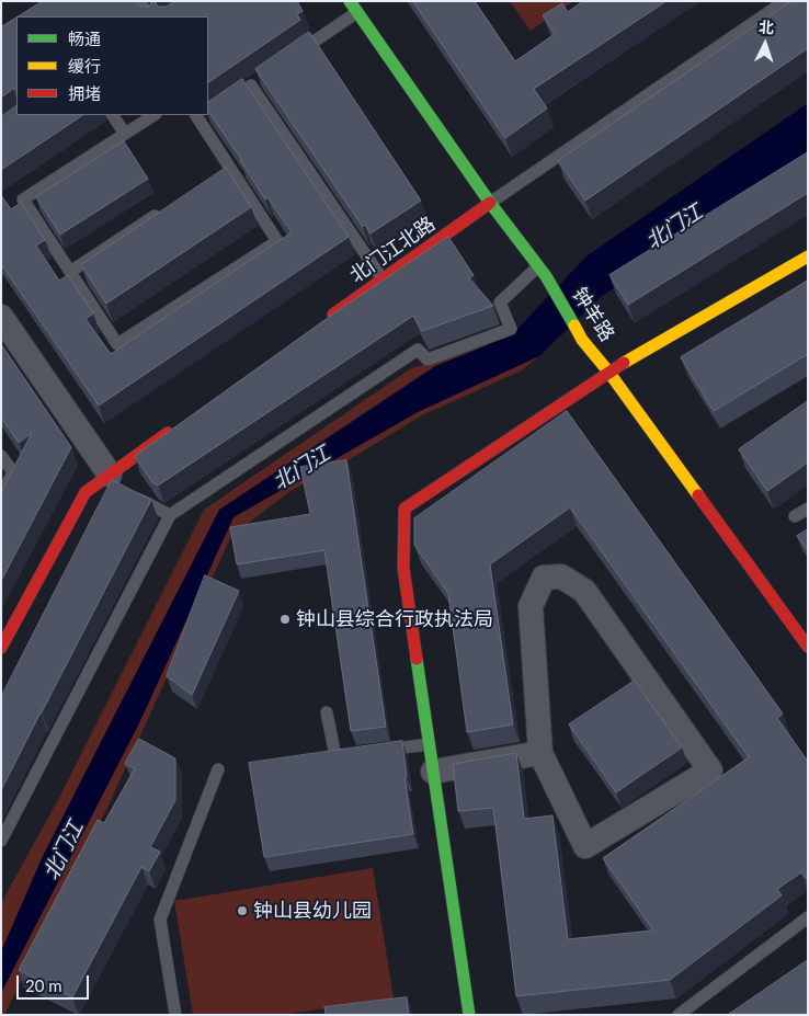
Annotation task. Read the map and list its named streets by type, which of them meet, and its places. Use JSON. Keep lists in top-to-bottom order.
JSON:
{
  "streets": {
    "street": ["北门江北路", "钟羊路"]
  },
  "crossings": [
    ["北门江北路", "钟羊路"]
  ],
  "water": ["北门江"],
  "places": ["钟山县综合行政执法局", "钟山县幼儿园"],
  "legend": ["畅通", "缓行", "拥堵"],
  "scale_bar": "20 m",
  "north": "top"
}
